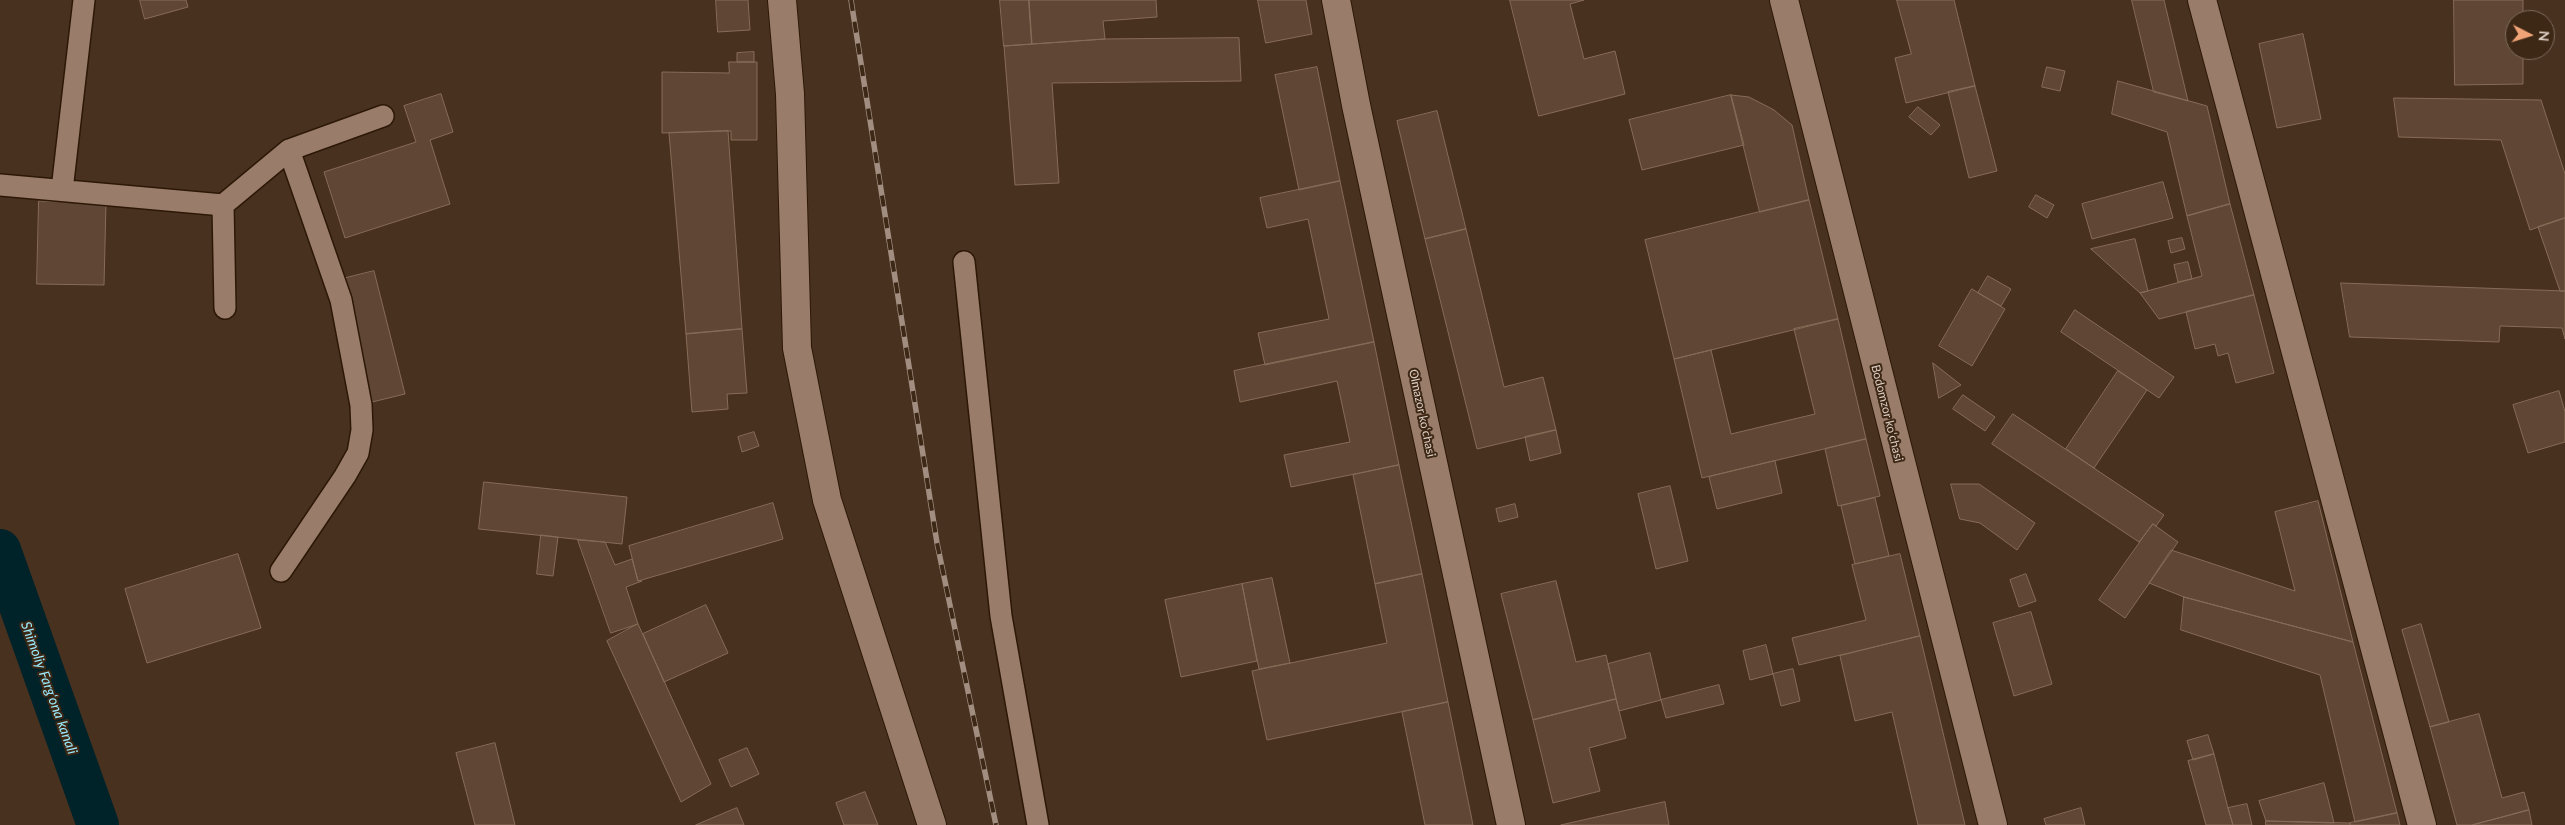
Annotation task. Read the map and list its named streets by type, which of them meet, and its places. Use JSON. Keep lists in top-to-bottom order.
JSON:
{
  "streets": {
    "street": ["Olmazor koʻchasi", "Bodomzor koʻchasi"]
  },
  "water": ["Shimoliy Fargʻona kanali"],
  "north": "right"
}
